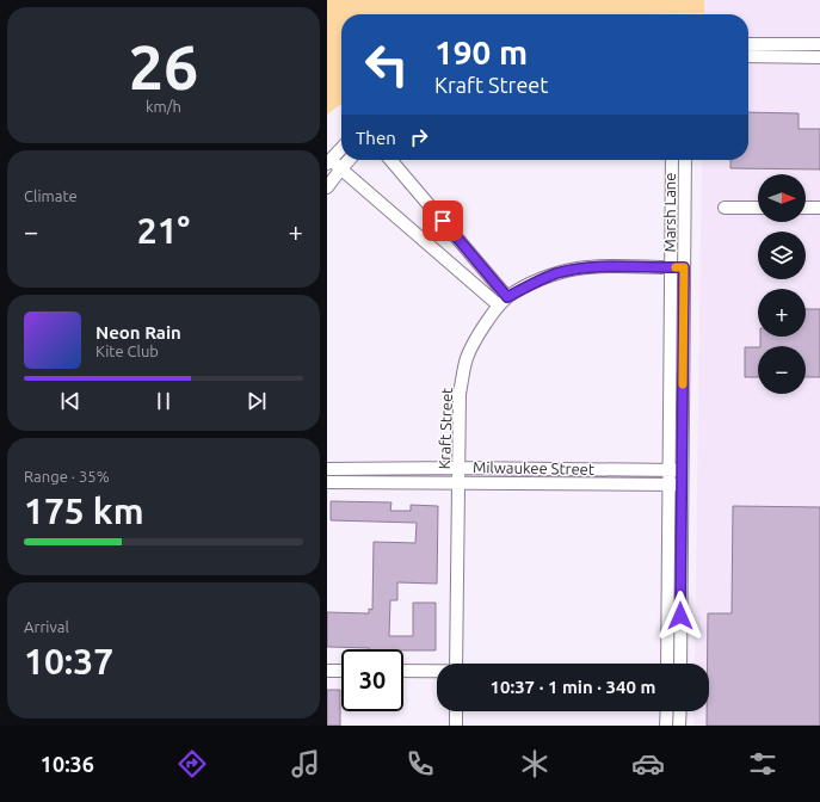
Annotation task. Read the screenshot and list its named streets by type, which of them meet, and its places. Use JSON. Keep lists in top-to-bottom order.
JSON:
{
  "streets": {
    "street": ["Marsh Lane", "Kraft Street", "Milwaukee Street"]
  },
  "crossings": [
    ["Marsh Lane", "Kraft Street"],
    ["Marsh Lane", "Milwaukee Street"],
    ["Kraft Street", "Milwaukee Street"]
  ],
  "north": "right",
  "page": {
    "tile": [
      ["26", "km/h"],
      "Climate",
      ["Range · 35%", "175 km"],
      ["Arrival", "10:37"]
    ],
    "turn": ["190 m", "Kraft Street"],
    "then": "Then",
    "map_buttons": ["+", "−"],
    "heat": ["−", "21°", "+"],
    "song": ["Neon Rain", "Kite Club"],
    "limit": "30",
    "trip": "10:37 · 1 min · 340 m",
    "tabs": "10:36"
  }
}
